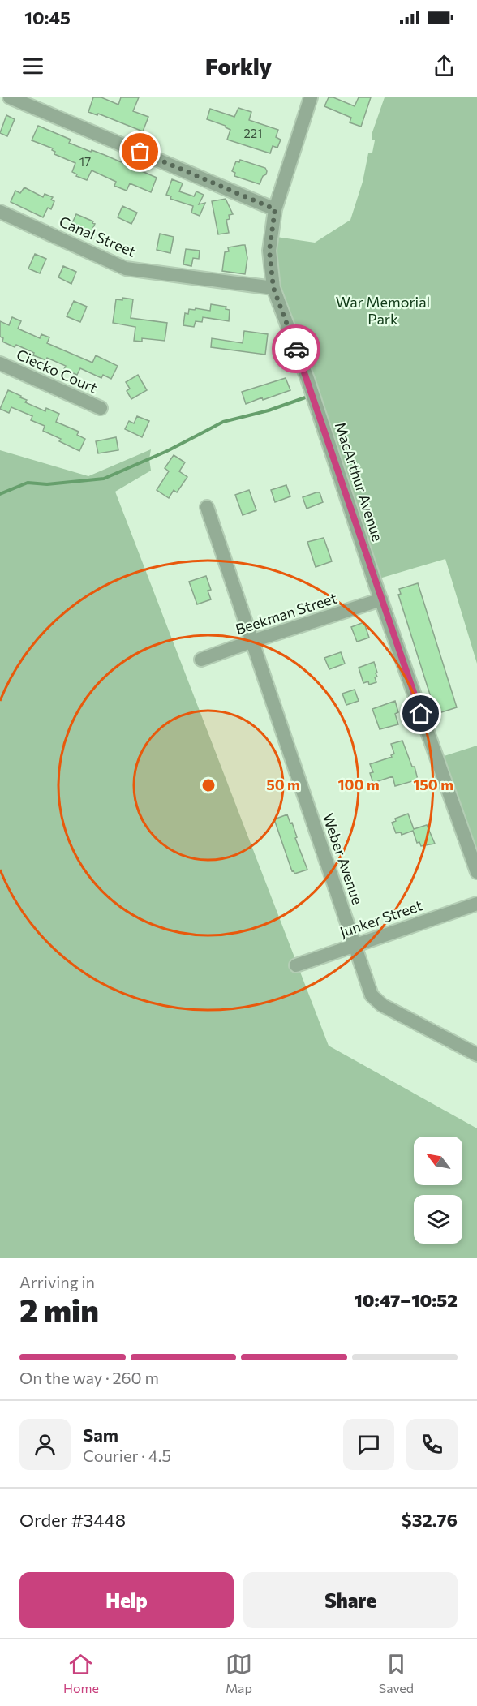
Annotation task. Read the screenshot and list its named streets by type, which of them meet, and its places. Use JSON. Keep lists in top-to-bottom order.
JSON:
{
  "streets": {
    "street": [
      "Canal Street",
      "Ciecko Court",
      "MacArthur Avenue",
      "Beekman Street",
      "Weber Avenue",
      "Junker Street"
    ]
  },
  "crossings": [
    ["Canal Street", "MacArthur Avenue"],
    ["MacArthur Avenue", "Beekman Street"],
    ["Beekman Street", "Weber Avenue"],
    ["Weber Avenue", "Junker Street"]
  ],
  "parks": ["War Memorial Park"],
  "house_numbers": ["221", "17"],
  "north": "top left",
  "page": {
    "status": "10:45",
    "header": "Forkly",
    "heading": ["2 min", "Arriving in", "10:47–10:52"],
    "panel": [
      "Sam",
      "Courier · 4.5",
      "Order #3448",
      "$32.76"
    ],
    "bar": "On the way · 260 m",
    "buttons": ["Help", "Share"],
    "tabs": ["Home", "Map", "Saved"]
  },
  "rings": ["50 m", "100 m", "150 m"]
}
